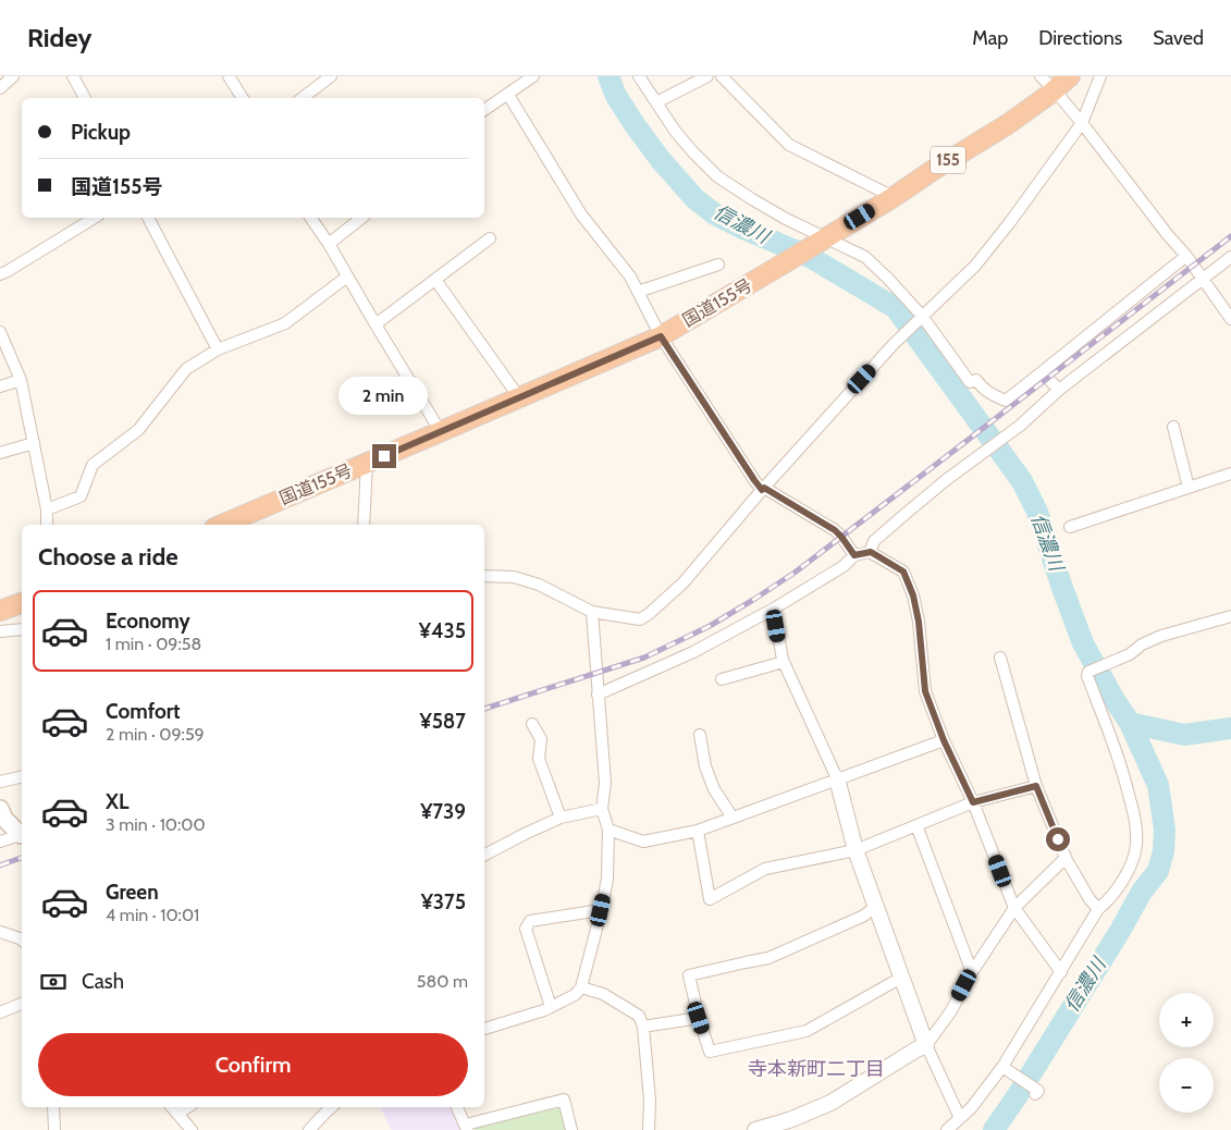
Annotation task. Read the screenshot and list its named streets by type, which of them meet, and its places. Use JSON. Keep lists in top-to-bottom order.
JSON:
{
  "streets": {
    "highway": ["155", "国道155号"]
  },
  "districts": ["寺本新町二丁目"],
  "water": ["信濃川"],
  "page": {
    "header": "Ridey",
    "nav": ["Map", "Directions", "Saved"],
    "banner": ["Pickup", "国道155号"],
    "bubble": "2 min",
    "heading": "Choose a ride",
    "list": [
      {
        "name": "Economy",
        "note": "1 min · 09:58",
        "value": "¥435"
      },
      {
        "name": "Comfort",
        "note": "2 min · 09:59",
        "value": "¥587"
      },
      {
        "name": "XL",
        "note": "3 min · 10:00",
        "value": "¥739"
      },
      {
        "name": "Green",
        "note": "4 min · 10:01",
        "value": "¥375"
      }
    ],
    "pay": ["Cash", "580 m"],
    "map_buttons": ["+", "−"],
    "buttons": "Confirm"
  }
}
